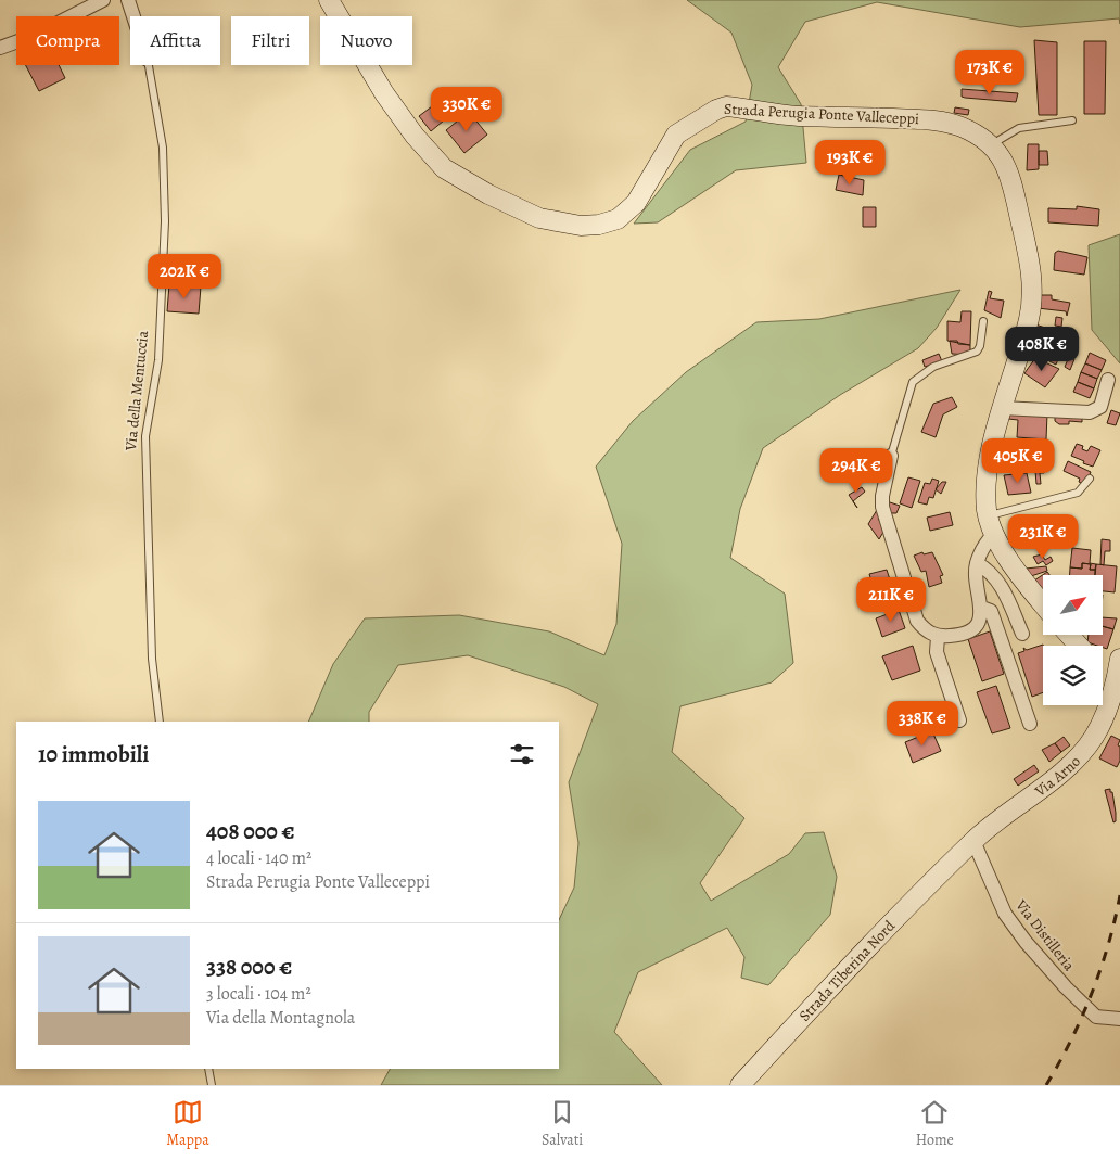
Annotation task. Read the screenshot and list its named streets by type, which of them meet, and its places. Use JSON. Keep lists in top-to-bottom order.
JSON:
{
  "streets": {
    "street": [
      "Strada Perugia Ponte Valleceppi",
      "Via della Mentuccia",
      "Via Arno",
      "Via Distilleria",
      "Strada Tiberina Nord"
    ]
  },
  "crossings": [
    ["Via Arno", "Via Distilleria"],
    ["Via Arno", "Strada Tiberina Nord"]
  ],
  "north": "top right",
  "page": {
    "chip": [
      "Compra",
      "Affitta",
      "Filtri",
      "Nuovo"
    ],
    "price": [
      "173K €",
      "330K €",
      "193K €",
      "202K €",
      "408K €",
      "405K €",
      "294K €",
      "231K €",
      "211K €",
      "338K €"
    ],
    "heading": "10 immobili",
    "list": [
      {
        "name": "408 000 €",
        "note": "4 locali · 140 m² · Strada Perugia Ponte Valleceppi"
      },
      {
        "name": "338 000 €",
        "note": "3 locali · 104 m² · Via della Montagnola"
      }
    ],
    "tabs": ["Mappa", "Salvati", "Home"]
  }
}
